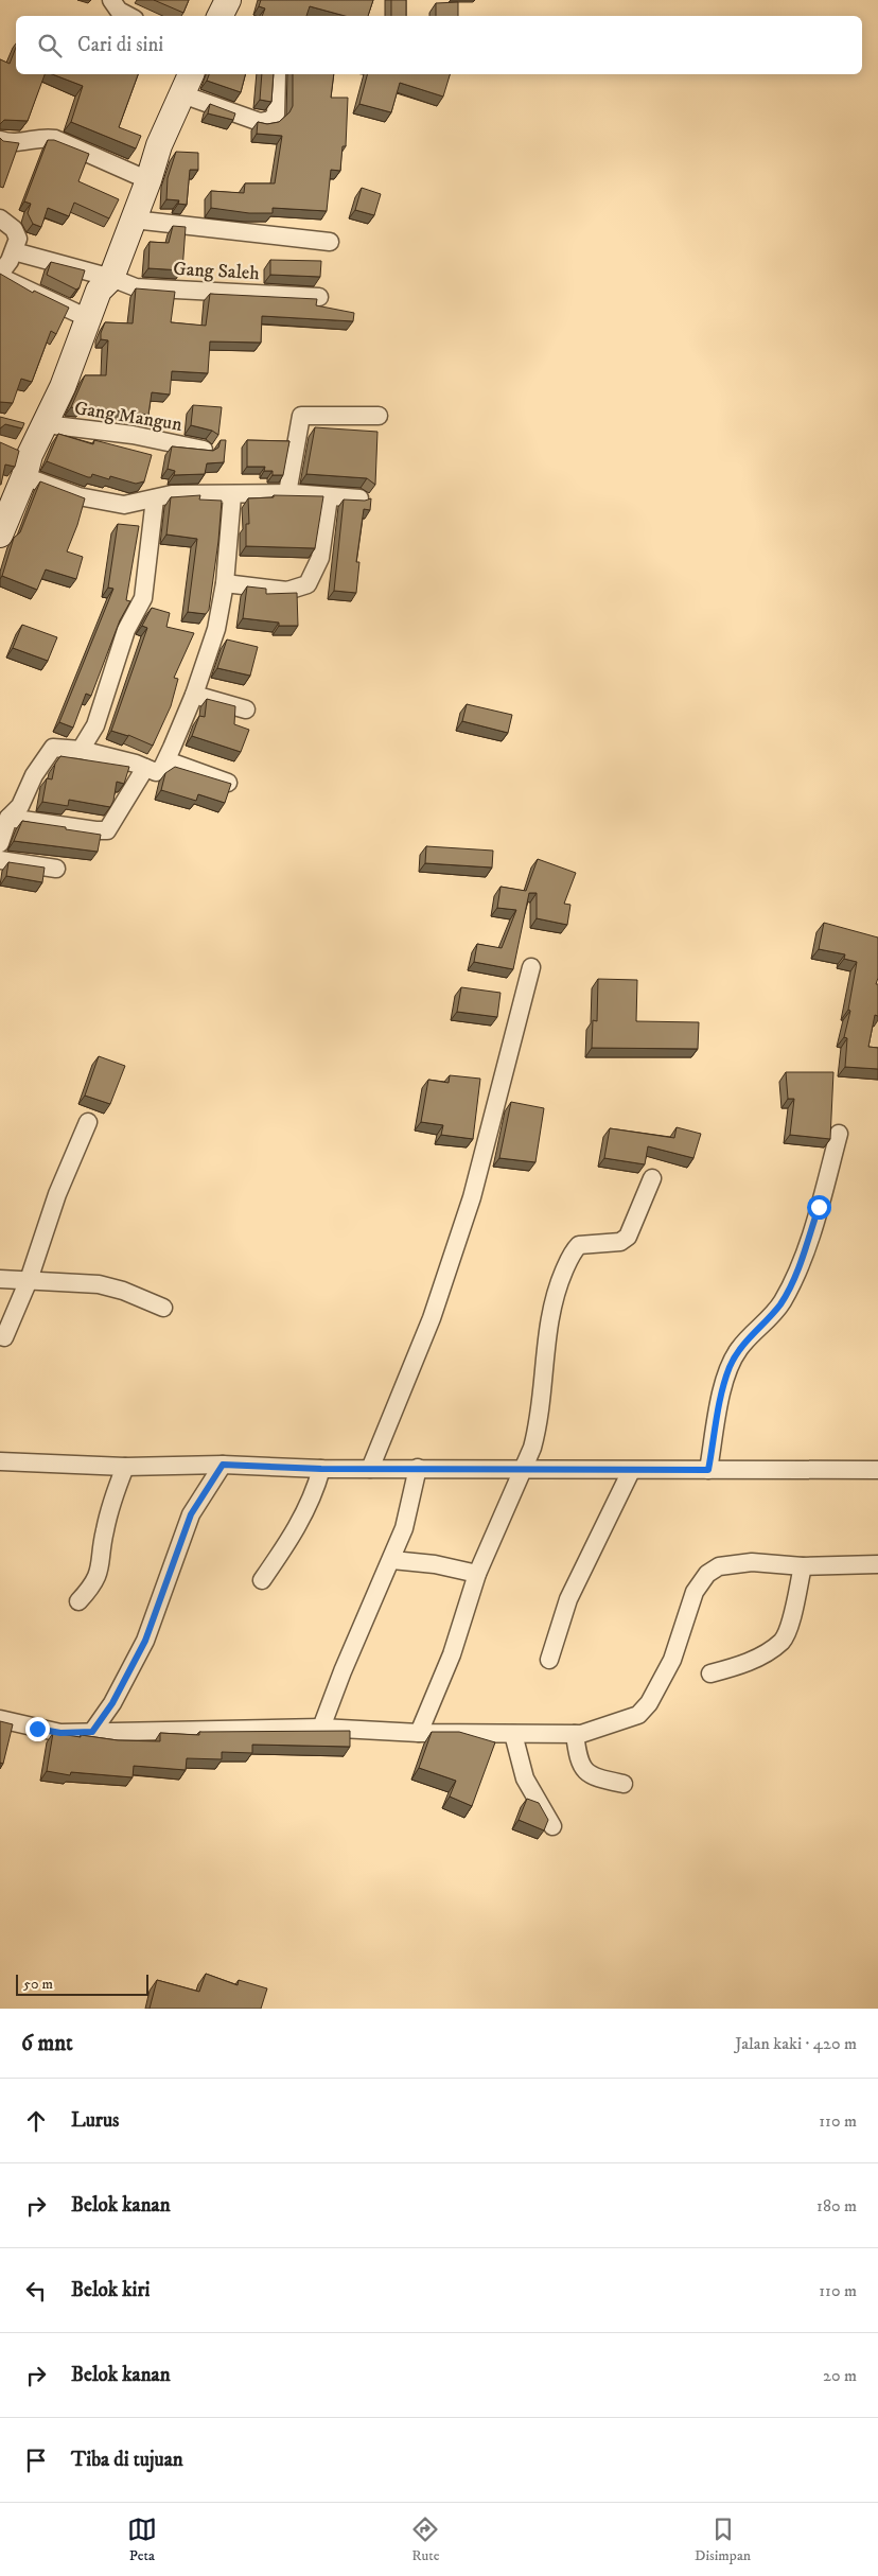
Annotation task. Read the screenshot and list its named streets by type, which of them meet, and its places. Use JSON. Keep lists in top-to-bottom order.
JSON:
{
  "streets": {
    "street": ["Gang Saleh", "Gang Mangun"]
  },
  "scale_bar": "50 m",
  "page": {
    "search": "Cari di sini",
    "scale": "50 m",
    "heading": ["6 mnt", "Jalan kaki · 420 m"],
    "list": [
      ["Lurus", "110 m"],
      ["Belok kanan", "180 m"],
      ["Belok kiri", "110 m"],
      ["Belok kanan", "20 m"],
      "Tiba di tujuan"
    ],
    "nav": ["Peta", "Rute", "Disimpan"]
  }
}
